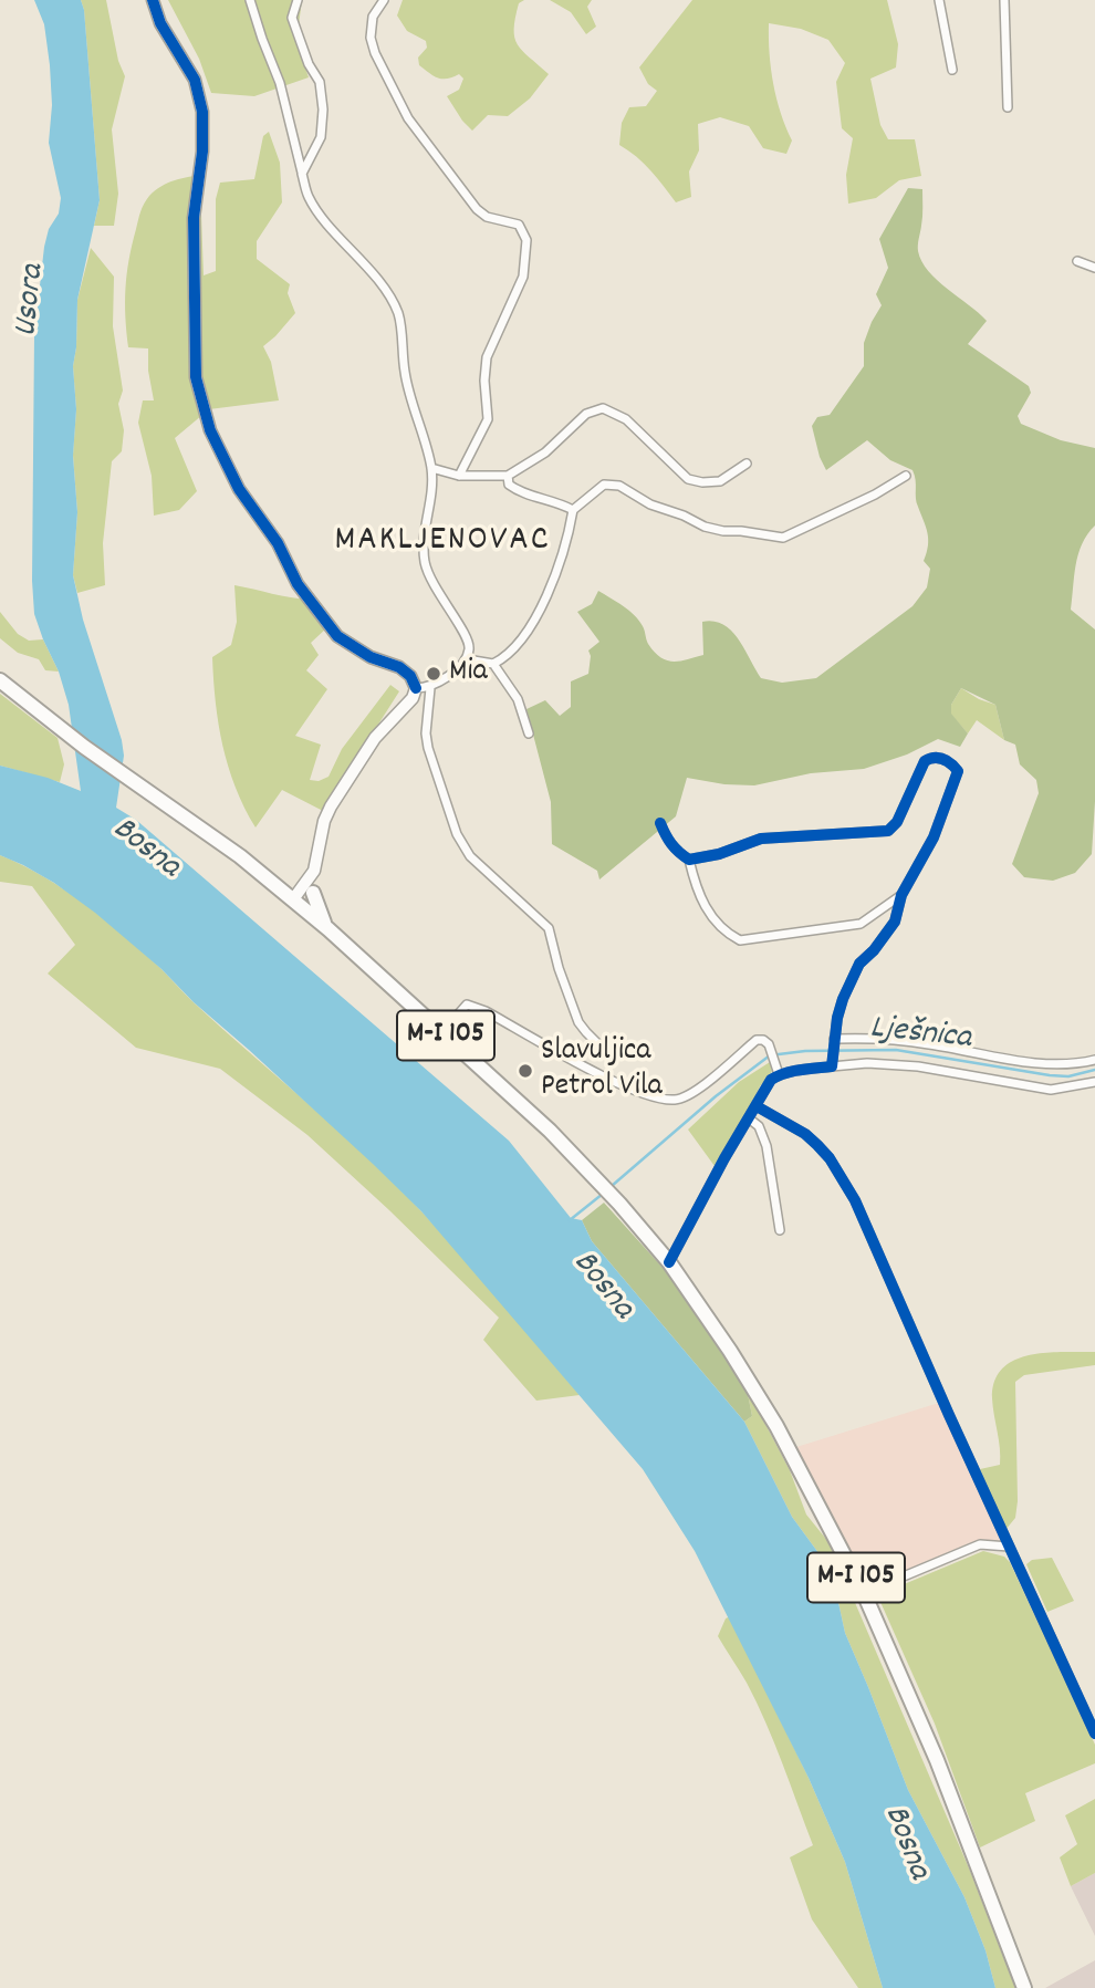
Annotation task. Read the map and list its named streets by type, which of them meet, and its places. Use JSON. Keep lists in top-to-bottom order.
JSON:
{
  "streets": {
    "main road": ["M-I 105"]
  },
  "districts": ["MAKLJENOVAC"],
  "water": ["Usora", "Bosna", "Lješnica"],
  "places": ["Mia", "Slavuljica Petrol Vila"]
}
